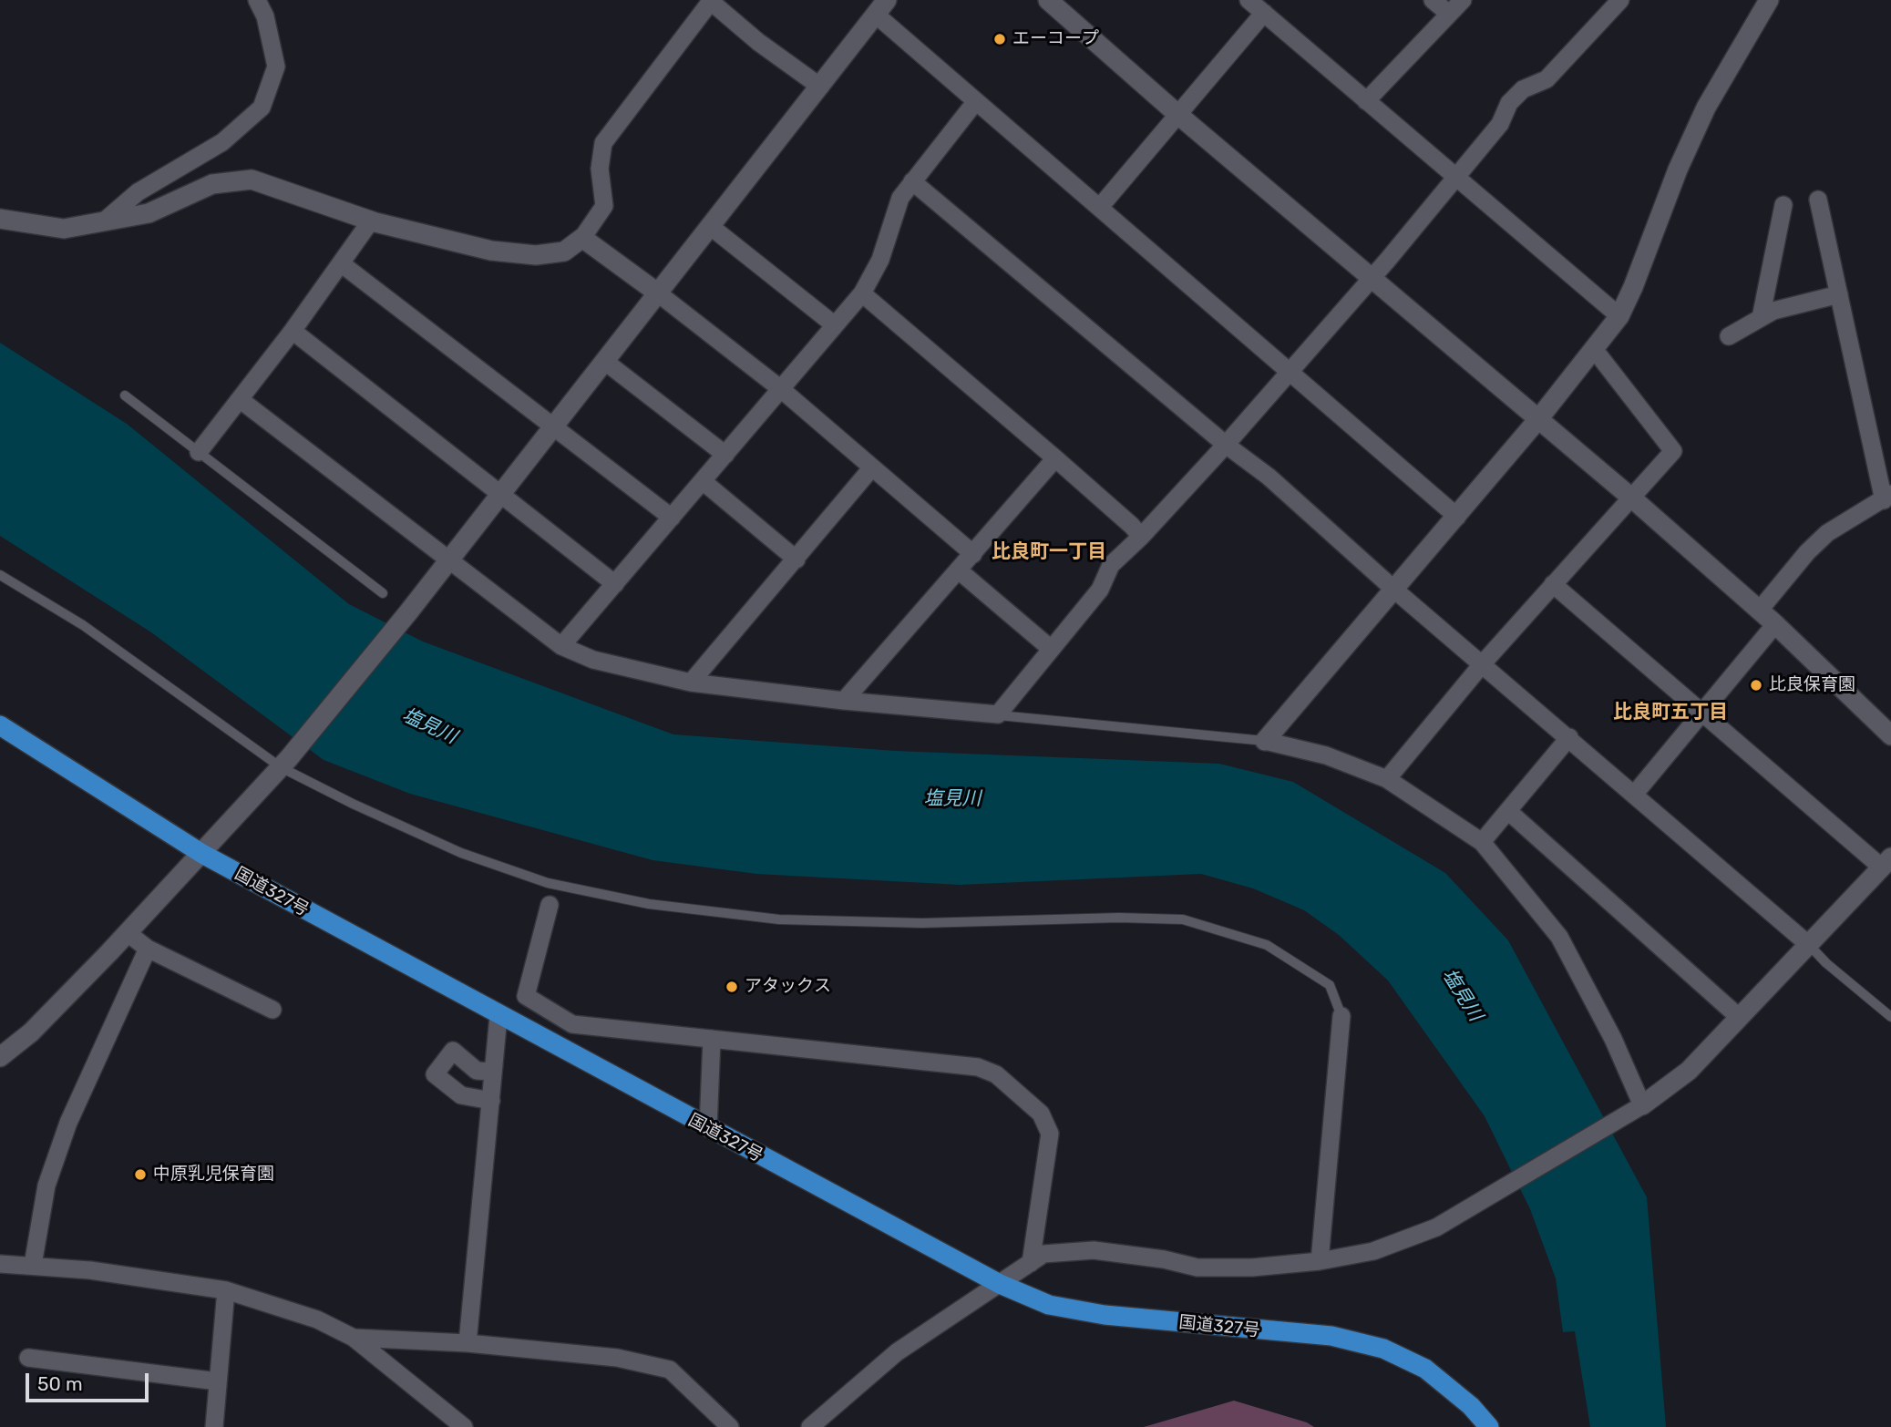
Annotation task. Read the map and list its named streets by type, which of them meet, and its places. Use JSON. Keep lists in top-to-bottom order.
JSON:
{
  "streets": {
    "highway": ["国道327号"]
  },
  "districts": ["比良町一丁目", "比良町五丁目"],
  "water": ["塩見川"],
  "places": [
    "エーコープ",
    "比良保育園",
    "アタックス",
    "中原乳児保育園"
  ],
  "scale_bar": "50 m"
}
